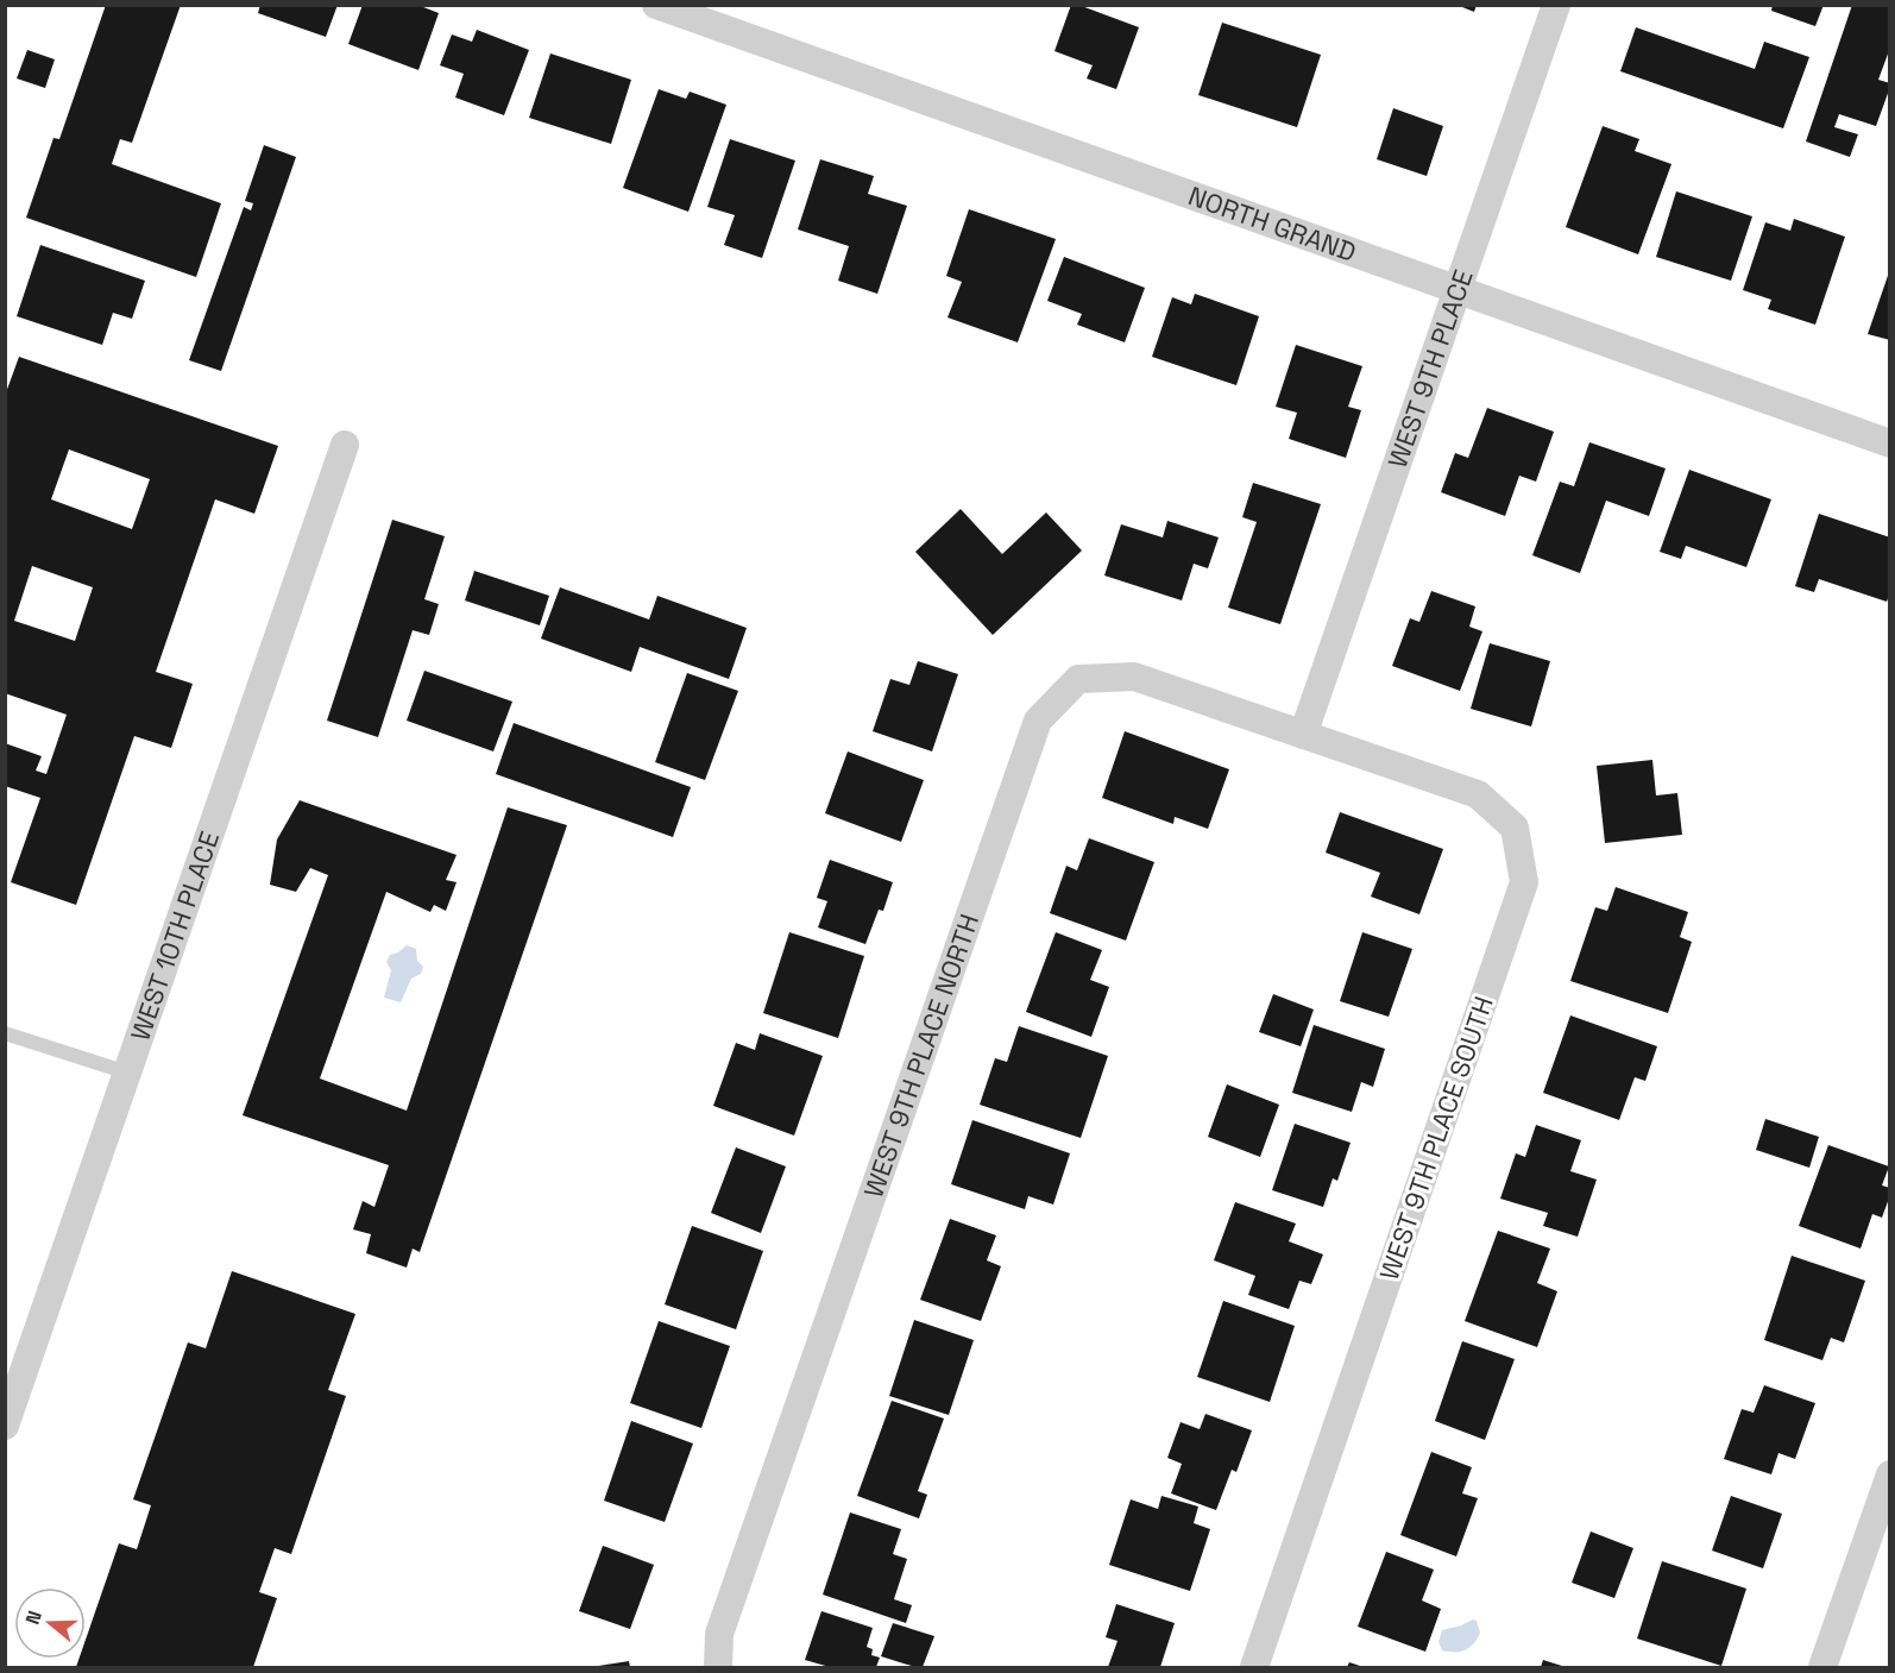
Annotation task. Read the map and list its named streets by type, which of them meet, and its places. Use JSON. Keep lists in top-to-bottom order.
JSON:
{
  "streets": {
    "street": [
      "NORTH GRAND",
      "WEST 9TH PLACE",
      "WEST 10TH PLACE",
      "WEST 9TH PLACE NORTH",
      "WEST 9TH PLACE SOUTH"
    ]
  },
  "crossings": [
    ["NORTH GRAND", "WEST 9TH PLACE"],
    ["WEST 9TH PLACE", "WEST 9TH PLACE NORTH"],
    ["WEST 9TH PLACE", "WEST 9TH PLACE SOUTH"],
    ["WEST 9TH PLACE NORTH", "WEST 9TH PLACE SOUTH"]
  ],
  "north": "left"
}
